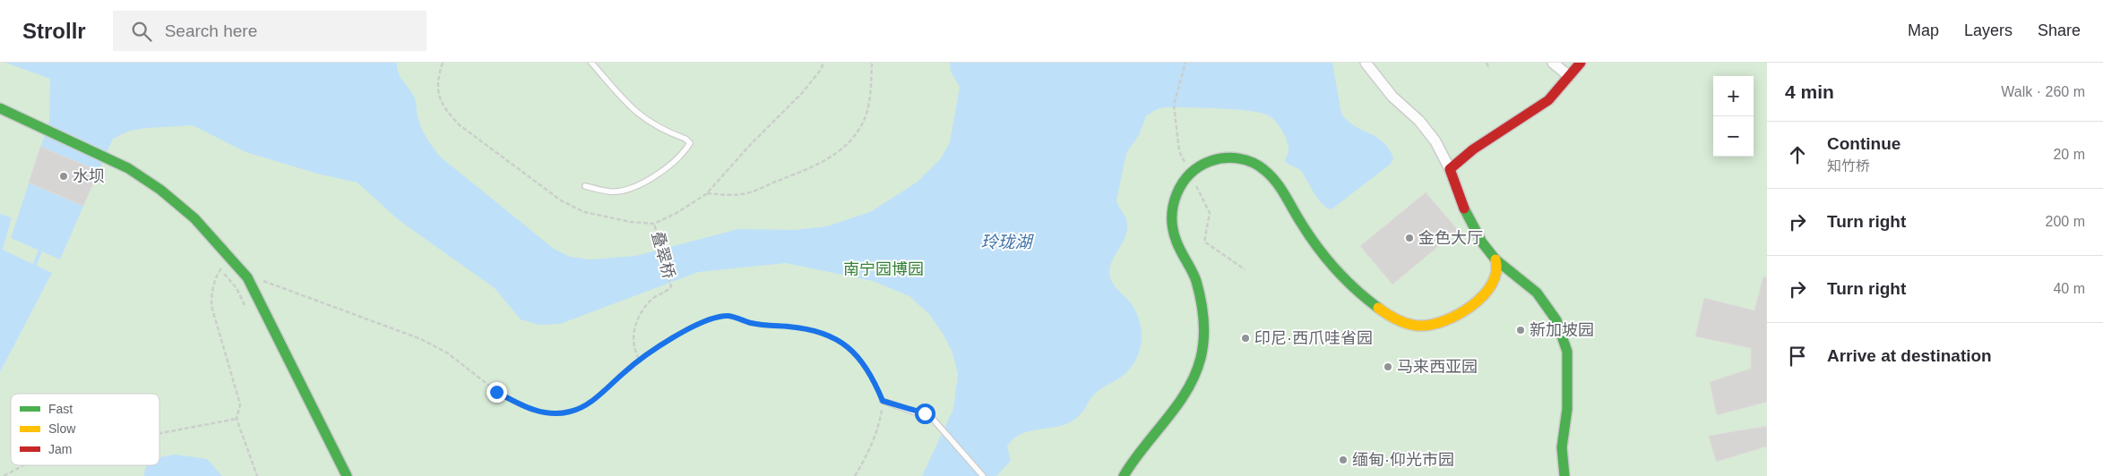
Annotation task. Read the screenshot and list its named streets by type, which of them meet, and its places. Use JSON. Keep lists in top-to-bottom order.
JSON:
{
  "streets": {
    "path": ["叠翠桥"]
  },
  "water": ["玲珑湖"],
  "parks": ["南宁园博园"],
  "places": [
    "水坝",
    "金色大厅",
    "新加坡园",
    "印尼·西爪哇省园",
    "马来西亚园",
    "缅甸·仰光市园"
  ],
  "legend": ["Fast", "Slow", "Jam"],
  "page": {
    "header": "Strollr",
    "search": "Search here",
    "nav": ["Map", "Layers", "Share"],
    "heading": ["4 min", "Walk · 260 m"],
    "map_buttons": ["+", "−"],
    "list": [
      ["Continue", "知竹桥", "20 m"],
      ["Turn right", "200 m"],
      ["Turn right", "40 m"],
      "Arrive at destination"
    ]
  }
}
